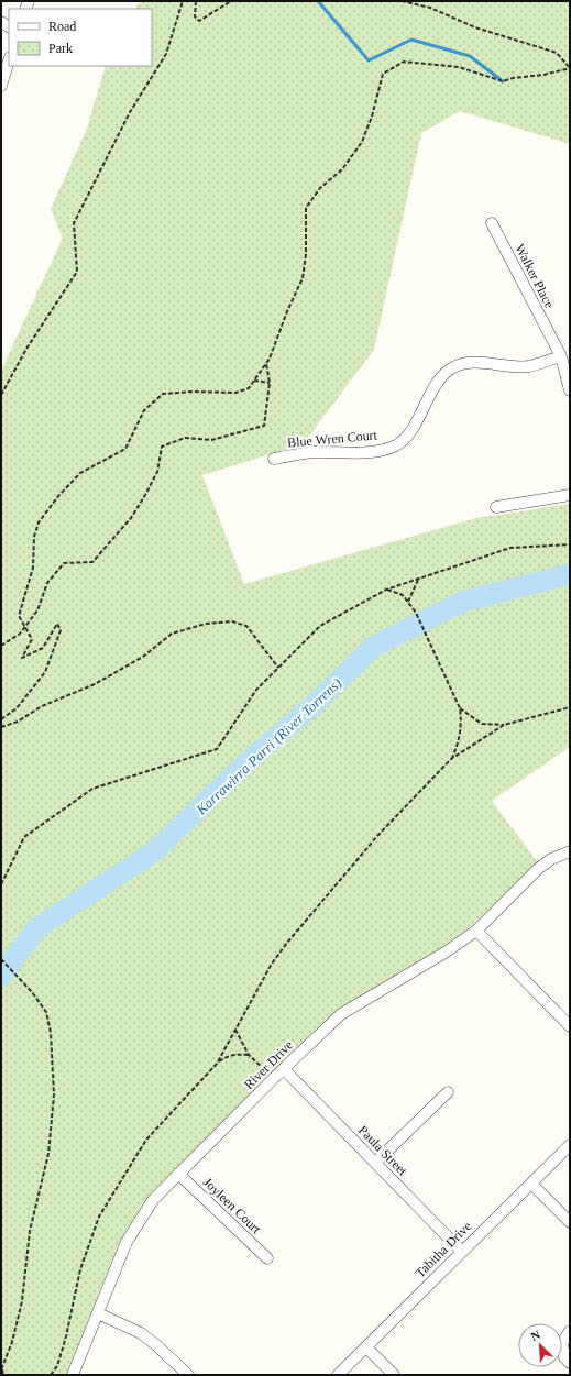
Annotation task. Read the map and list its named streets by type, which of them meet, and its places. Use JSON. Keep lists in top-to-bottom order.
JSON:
{
  "streets": {
    "street": [
      "Walker Place",
      "Blue Wren Court",
      "River Drive",
      "Paula Street",
      "Joyleen Court",
      "Tabitha Drive"
    ]
  },
  "crossings": [
    ["Walker Place", "Blue Wren Court"],
    ["River Drive", "Paula Street"],
    ["River Drive", "Joyleen Court"],
    ["Paula Street", "Tabitha Drive"]
  ],
  "water": ["Karrawirra Parri (River Torrens)"],
  "legend": ["Road", "Park"],
  "north": "top left"
}
